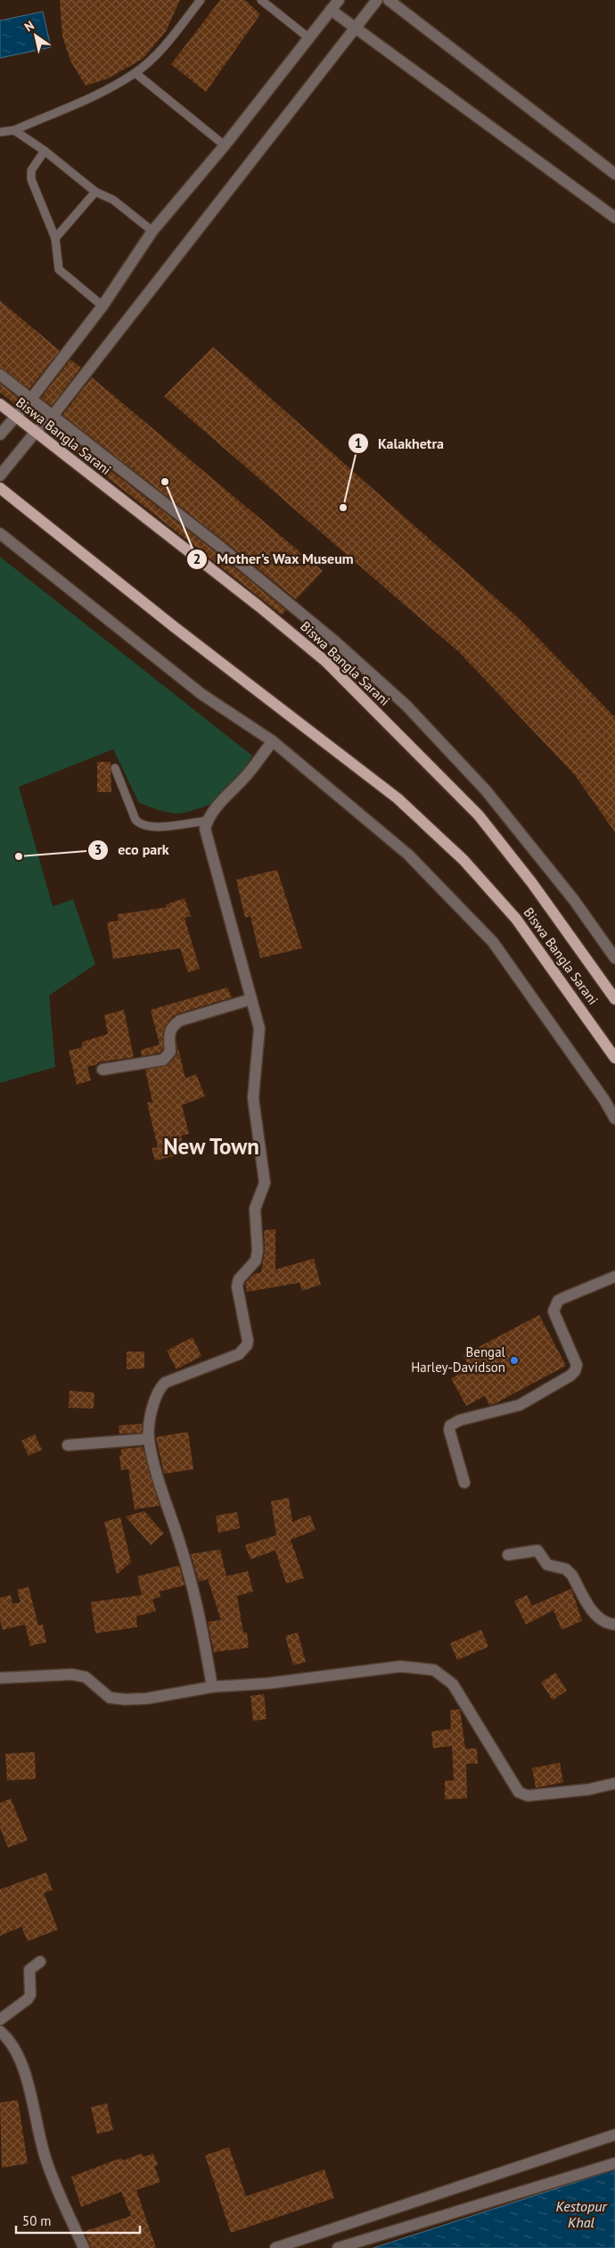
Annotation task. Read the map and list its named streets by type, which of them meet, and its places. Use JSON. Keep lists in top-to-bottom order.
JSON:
{
  "streets": {
    "main road": ["Biswa Bangla Sarani"]
  },
  "districts": ["New Town"],
  "water": ["Kestopur Khal"],
  "places": [
    "Mother's Wax Museum",
    "Kalakhetra",
    "eco park",
    "Bengal Harley-Davidson"
  ],
  "scale_bar": "50 m",
  "north": "top left"
}
